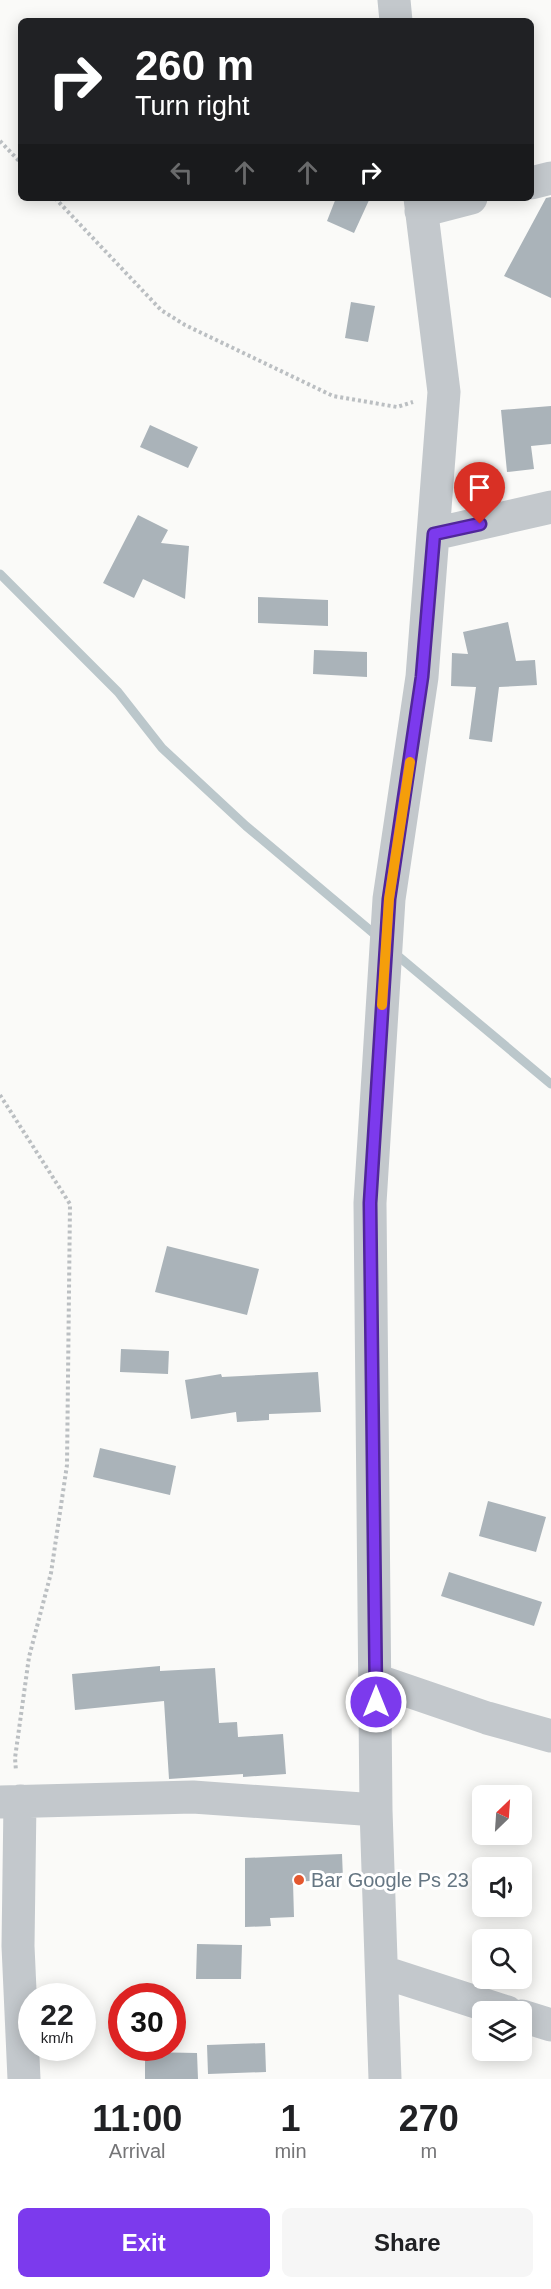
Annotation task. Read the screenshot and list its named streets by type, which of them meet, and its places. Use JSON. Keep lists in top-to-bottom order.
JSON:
{
  "places": ["Bar Google Ps 23"],
  "north": "top right",
  "page": {
    "turn": ["260 m", "Turn right"],
    "speed": "22 km/h",
    "limit": "30",
    "eta": [
      "11:00",
      "Arrival",
      "1",
      "min",
      "270",
      "m"
    ],
    "buttons": ["Exit", "Share"]
  }
}
